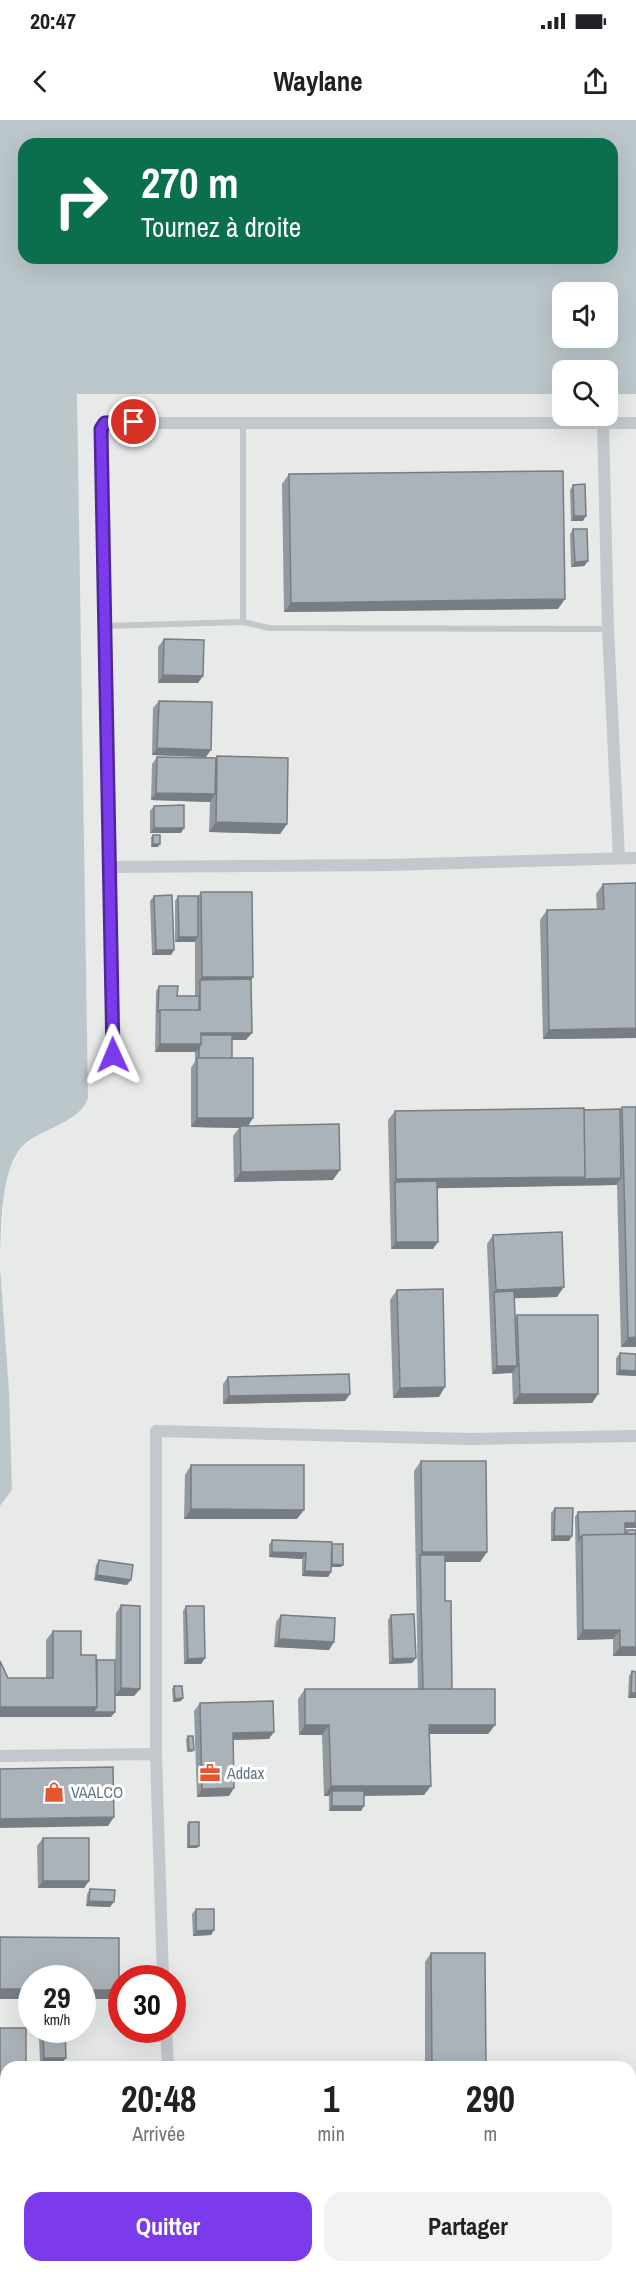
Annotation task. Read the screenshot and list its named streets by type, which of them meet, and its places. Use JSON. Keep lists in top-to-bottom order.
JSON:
{
  "places": {
    "office": ["Addax"],
    "shop": ["VAALCO"]
  },
  "page": {
    "status": "20:47",
    "header": "Waylane",
    "turn": ["270 m", "Tournez à droite"],
    "speed": "29 km/h",
    "limit": "30",
    "eta": [
      "20:48",
      "Arrivée",
      "1",
      "min",
      "290",
      "m"
    ],
    "buttons": ["Quitter", "Partager"]
  }
}
